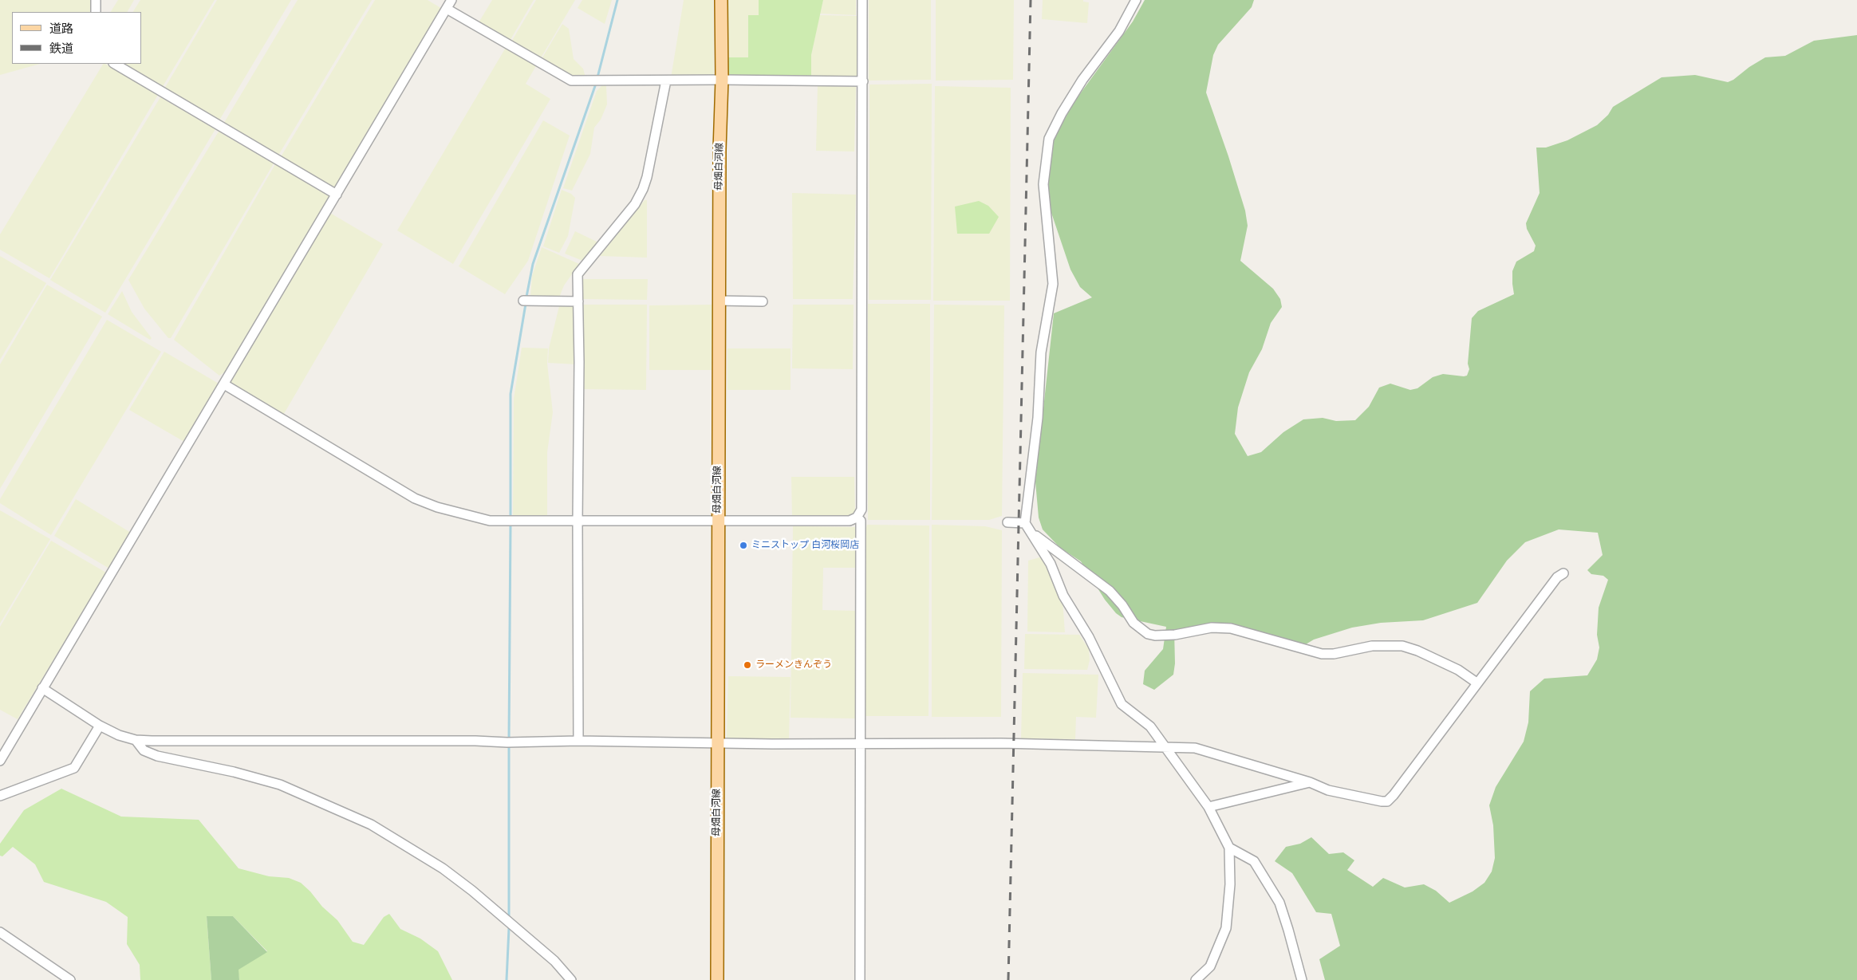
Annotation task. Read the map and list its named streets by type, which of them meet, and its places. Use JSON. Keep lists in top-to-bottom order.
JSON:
{
  "streets": {
    "main road": ["母畑白河線"]
  },
  "places": ["ミニストップ 白河桜岡店", "ラーメンきんぞう"],
  "legend": ["道路", "鉄道"]
}
